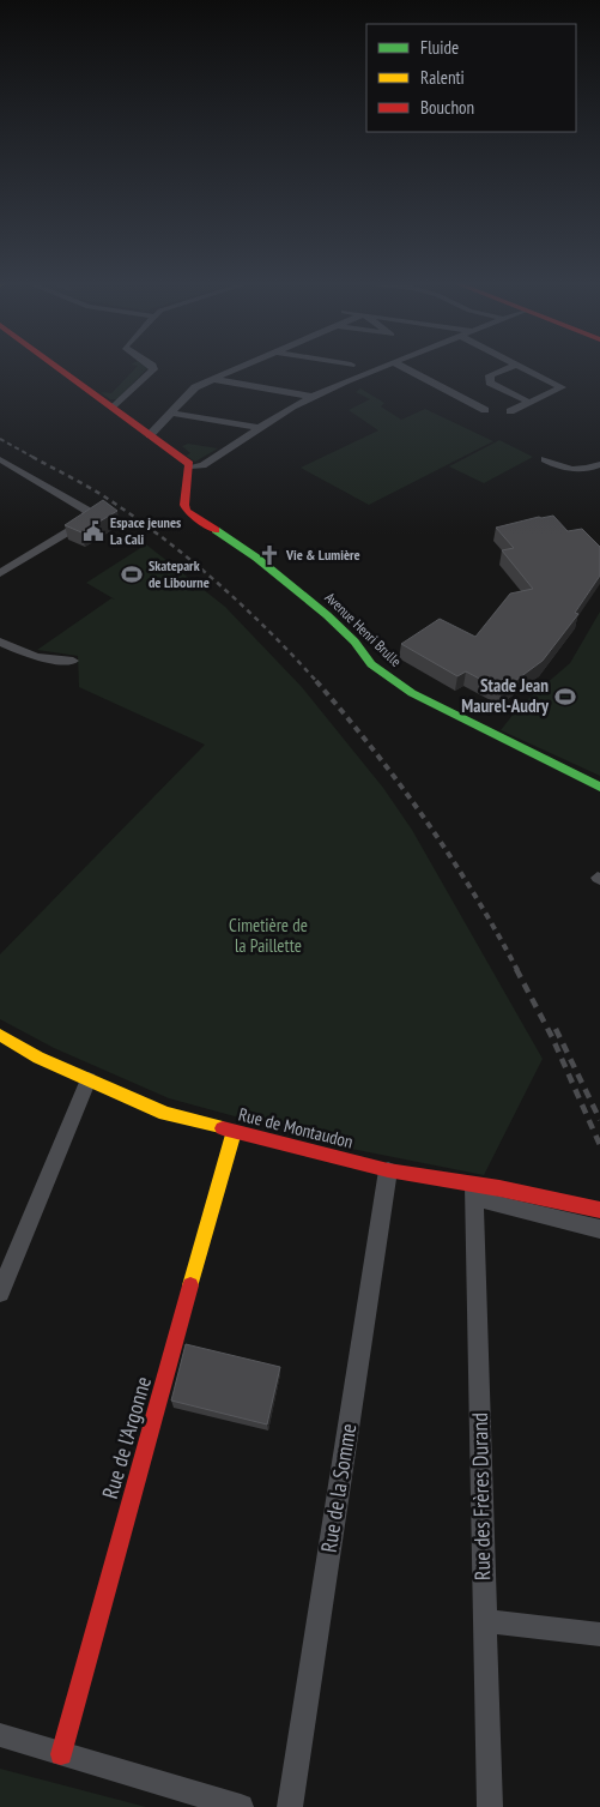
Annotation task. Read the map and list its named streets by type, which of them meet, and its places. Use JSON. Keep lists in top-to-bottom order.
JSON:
{
  "streets": {
    "street": [
      "Avenue Henri Brulle",
      "Rue de Montaudon",
      "Rue de l'Argonne",
      "Rue de la Somme",
      "Rue des Frères Durand"
    ]
  },
  "crossings": [
    ["Rue de Montaudon", "Rue de l'Argonne"],
    ["Rue de Montaudon", "Rue de la Somme"],
    ["Rue de Montaudon", "Rue des Frères Durand"]
  ],
  "parks": ["Cimetière de la Paillette"],
  "places": {
    "public building": ["Espace jeunes La Cali"],
    "church": ["Vie & Lumière"],
    "sports": ["Skatepark de Libourne", "Stade Jean Maurel-Audry"]
  },
  "legend": ["Fluide", "Ralenti", "Bouchon"]
}
